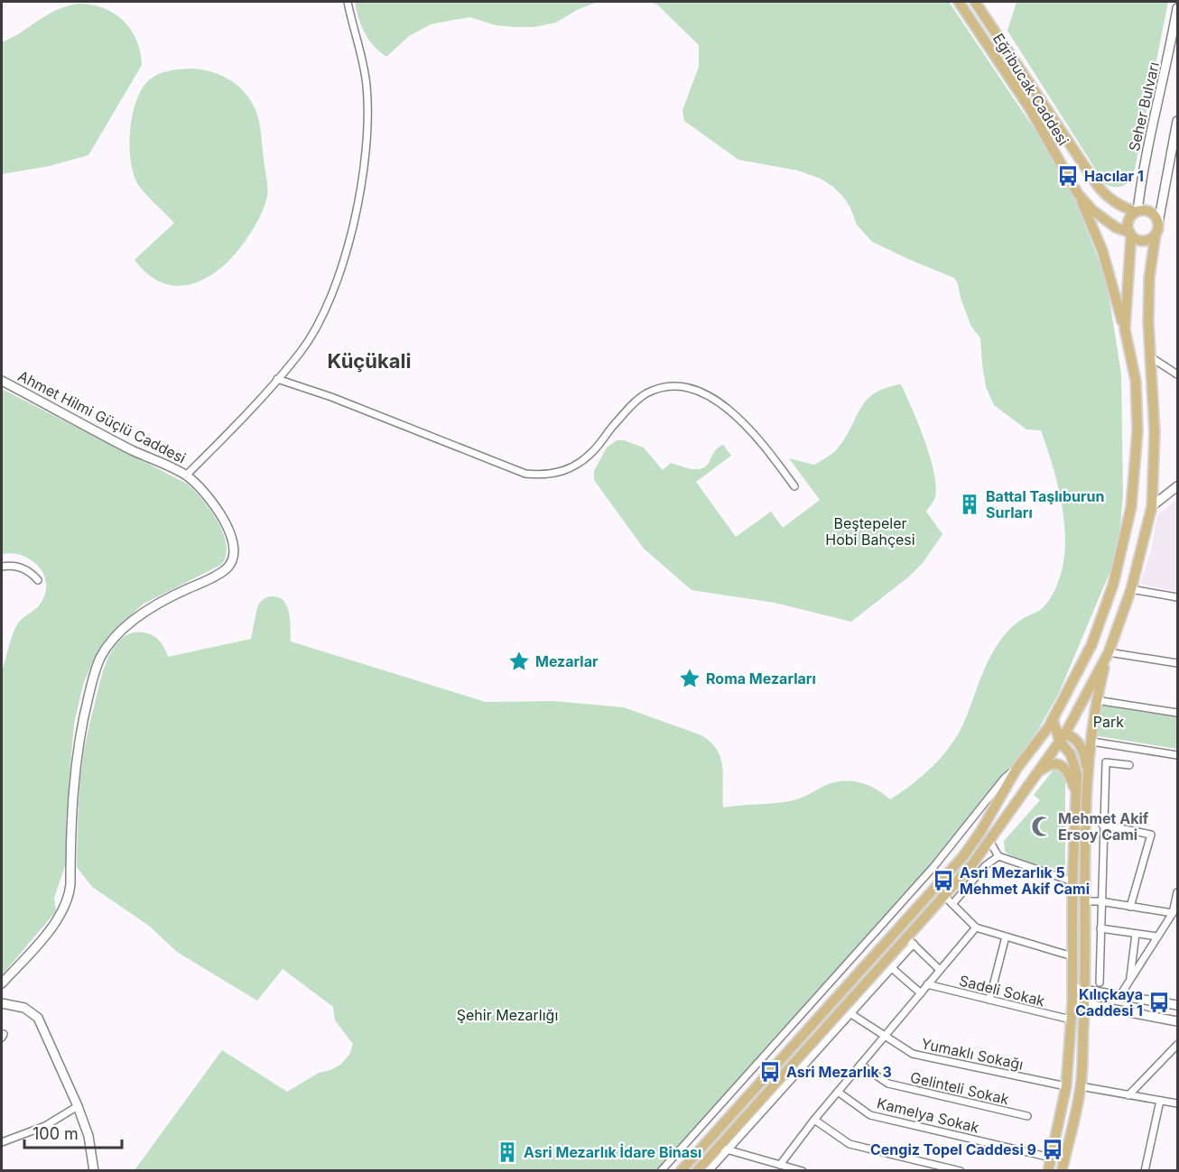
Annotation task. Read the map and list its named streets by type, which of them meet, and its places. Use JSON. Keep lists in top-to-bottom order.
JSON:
{
  "streets": {
    "main road": ["Eğribucak Caddesi"],
    "street": [
      "Seher Bulvarı",
      "Ahmet Hilmi Güçlü Caddesi",
      "Sadeli Sokak",
      "Yumaklı Sokağı",
      "Gelinteli Sokak",
      "Kamelya Sokak"
    ]
  },
  "crossings": [
    ["Eğribucak Caddesi", "Seher Bulvarı"]
  ],
  "districts": ["Küçükali"],
  "parks": ["Beştepeler Hobi Bahçesi", "Park", "Şehir Mezarlığı"],
  "places": {
    "bus stop": [
      "Hacılar 1",
      "Asri Mezarlık 5 Mehmet Akif Cami",
      "Kılıçkaya Caddesi 1",
      "Asri Mezarlık 3",
      "Cengiz Topel Caddesi 9"
    ],
    "building": ["Battal Taşlıburun Surları", "Asri Mezarlık İdare Binası"],
    "place": ["Mezarlar", "Roma Mezarları"],
    "mosque": ["Mehmet Akif Ersoy Cami"]
  },
  "scale_bar": "100 m"
}
